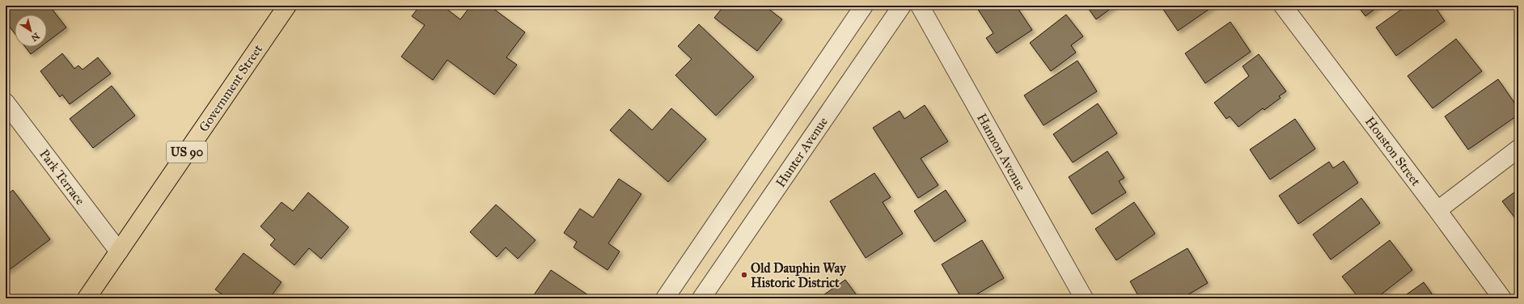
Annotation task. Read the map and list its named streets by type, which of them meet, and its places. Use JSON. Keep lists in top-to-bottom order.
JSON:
{
  "streets": {
    "main road": ["Government Street", "US 90"],
    "street": [
      "Houston Street",
      "Hunter Avenue",
      "Hannon Avenue",
      "Park Terrace"
    ]
  },
  "crossings": [
    ["Government Street", "Park Terrace"]
  ],
  "places": ["Old Dauphin Way Historic District"],
  "north": "bottom right"
}
